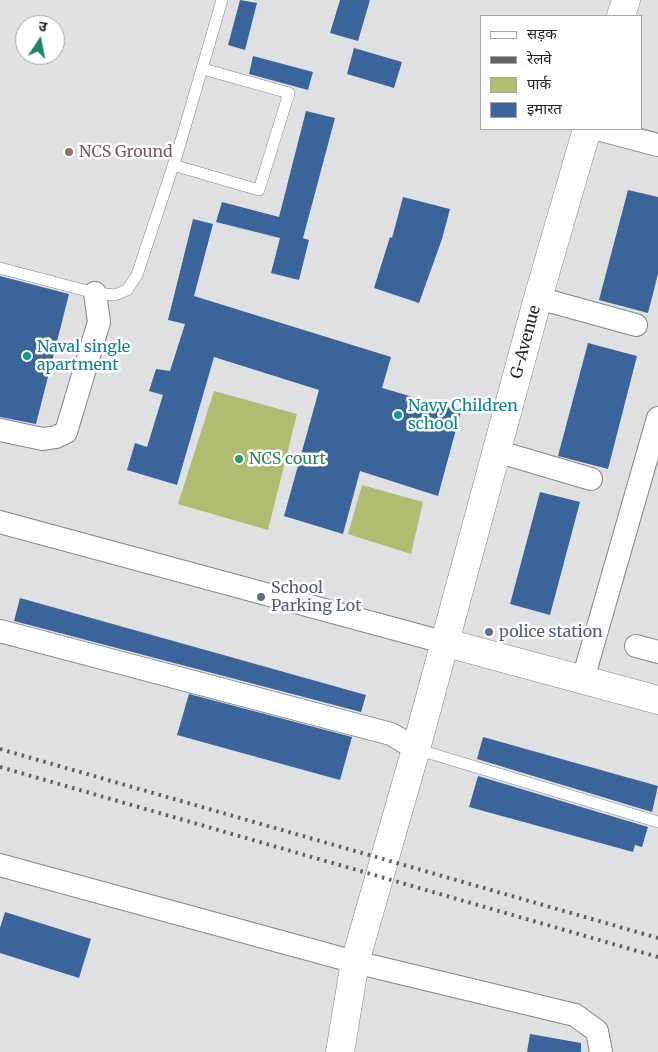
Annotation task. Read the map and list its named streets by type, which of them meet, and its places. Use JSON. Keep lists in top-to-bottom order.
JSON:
{
  "streets": {
    "street": ["G-Avenue"]
  },
  "places": [
    "NCS Ground",
    "Naval single apartment",
    "Navy Children school",
    "NCS court",
    "School Parking Lot",
    "police station"
  ],
  "legend": [
    "सड़क",
    "रेलवे",
    "पार्क",
    "इमारत"
  ],
  "north": "top"
}
